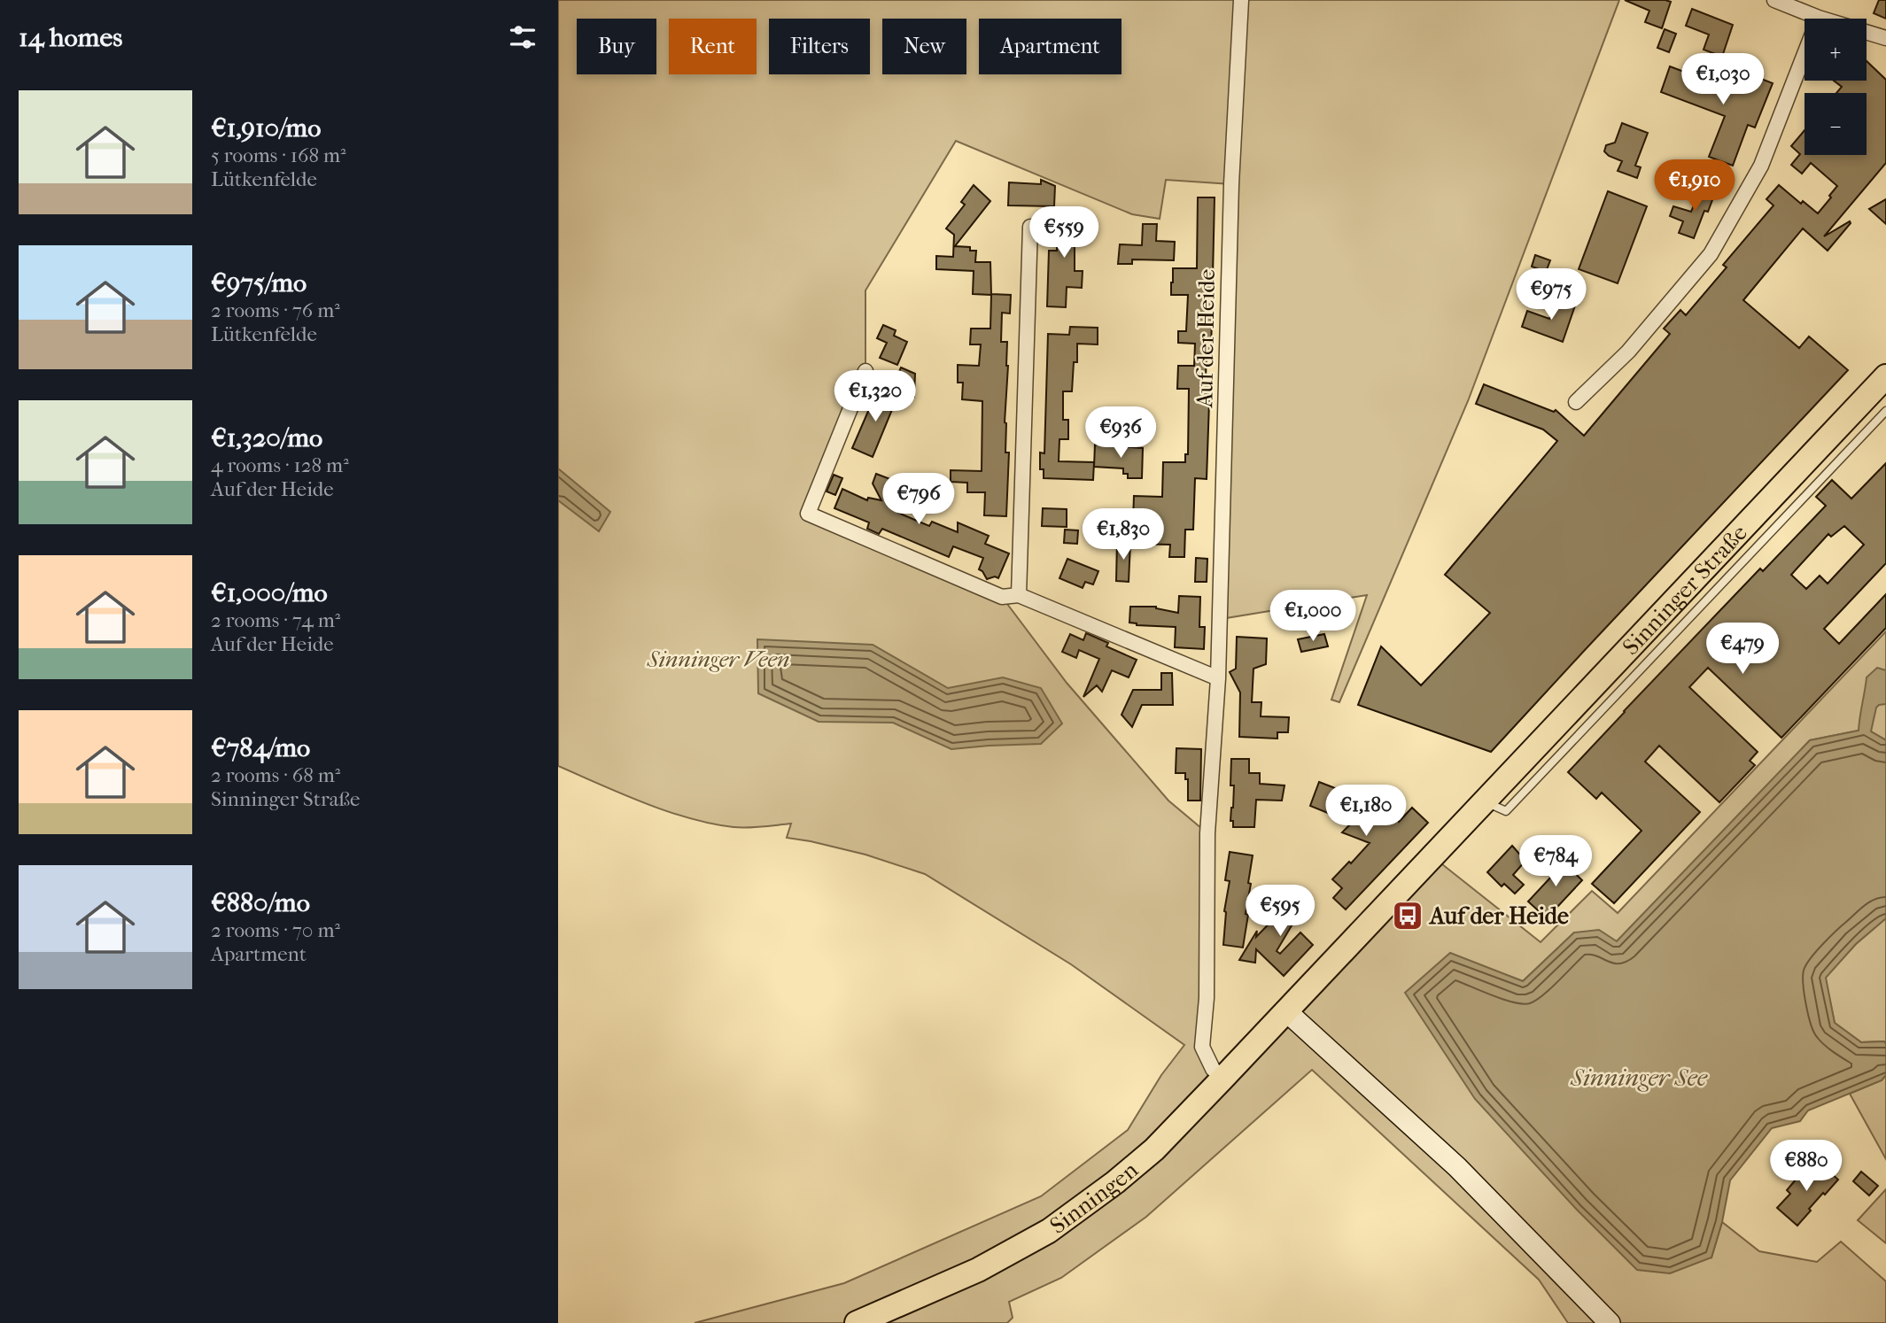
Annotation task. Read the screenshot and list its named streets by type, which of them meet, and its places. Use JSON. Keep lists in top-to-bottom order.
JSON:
{
  "streets": {
    "main road": ["Sinninger Straße", "Sinningen"],
    "street": ["Auf der Heide"]
  },
  "crossings": [
    ["Auf der Heide", "Sinningen"],
    ["Sinninger Straße", "Sinningen"]
  ],
  "water": ["Sinninger See"],
  "parks": ["Sinninger Veen"],
  "places": {
    "bus stop": ["Auf der Heide"]
  },
  "page": {
    "heading": "14 homes",
    "map_buttons": ["+", "−"],
    "chip": [
      "Buy",
      "Rent",
      "Filters",
      "New",
      "Apartment"
    ],
    "price": [
      "€1,030",
      "€1,910",
      "€559",
      "€975",
      "€1,320",
      "€936",
      "€796",
      "€1,830",
      "€1,000",
      "€479",
      "€1,180",
      "€784",
      "€595",
      "€880"
    ],
    "list": [
      {
        "name": "€1,910/mo",
        "note": "5 rooms · 168 m² · Lütkenfelde"
      },
      {
        "name": "€975/mo",
        "note": "2 rooms · 76 m² · Lütkenfelde"
      },
      {
        "name": "€1,320/mo",
        "note": "4 rooms · 128 m² · Auf der Heide"
      },
      {
        "name": "€1,000/mo",
        "note": "2 rooms · 74 m² · Auf der Heide"
      },
      {
        "name": "€784/mo",
        "note": "2 rooms · 68 m² · Sinninger Straße"
      },
      {
        "name": "€880/mo",
        "note": "2 rooms · 70 m² · Apartment"
      }
    ]
  }
}
